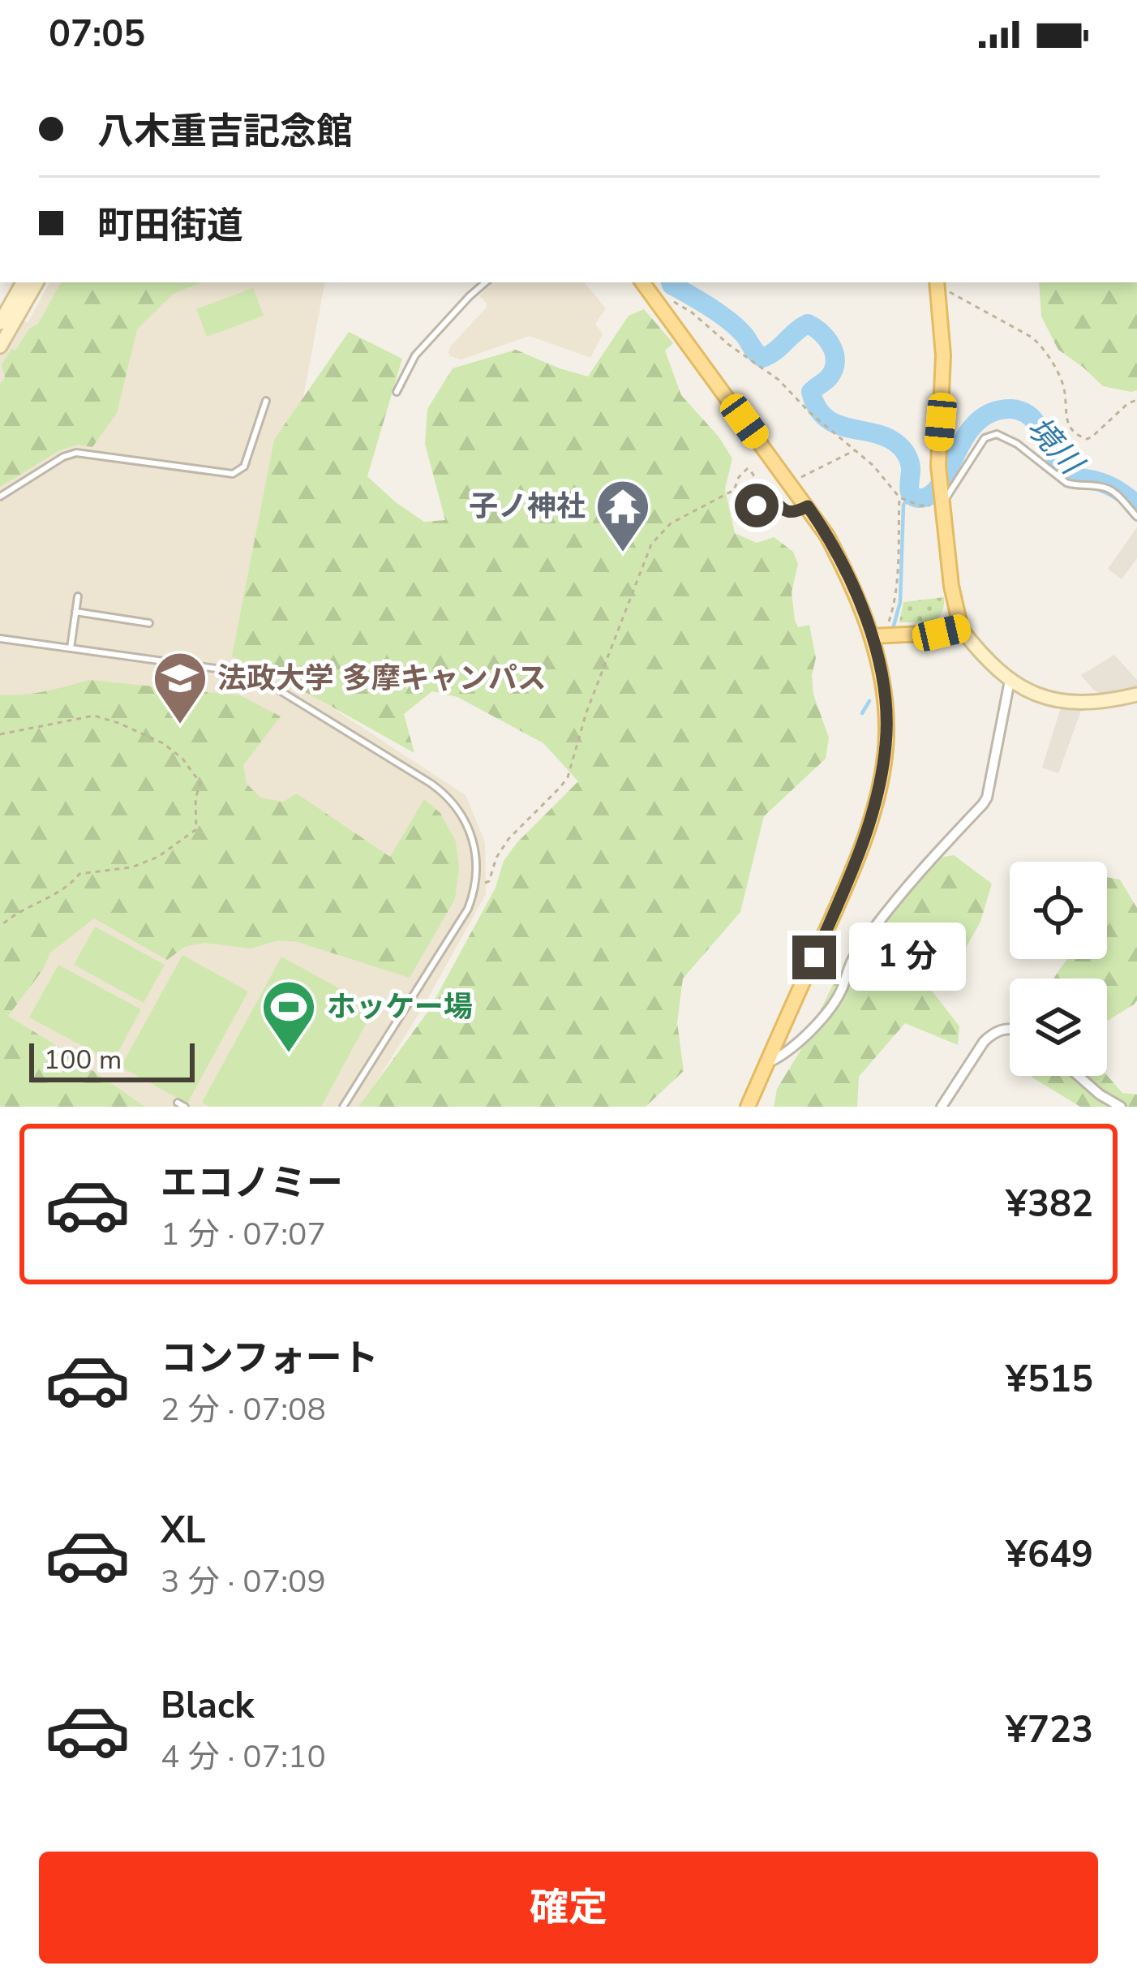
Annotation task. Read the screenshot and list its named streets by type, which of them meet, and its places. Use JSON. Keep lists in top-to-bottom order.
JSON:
{
  "water": ["境川"],
  "places": {
    "temple": ["子ノ神社"],
    "school or university": ["法政大学 多摩キャンパス"],
    "sports": ["ホッケー場"]
  },
  "scale_bar": "100 m",
  "page": {
    "status": "07:05",
    "banner": ["八木重吉記念館", "町田街道"],
    "bubble": "1 分",
    "scale": "100 m",
    "list": [
      {
        "name": "エコノミー",
        "note": "1 分 · 07:07",
        "value": "¥382"
      },
      {
        "name": "コンフォート",
        "note": "2 分 · 07:08",
        "value": "¥515"
      },
      {
        "name": "XL",
        "note": "3 分 · 07:09",
        "value": "¥649"
      },
      {
        "name": "Black",
        "note": "4 分 · 07:10",
        "value": "¥723"
      }
    ],
    "buttons": "確定"
  }
}
